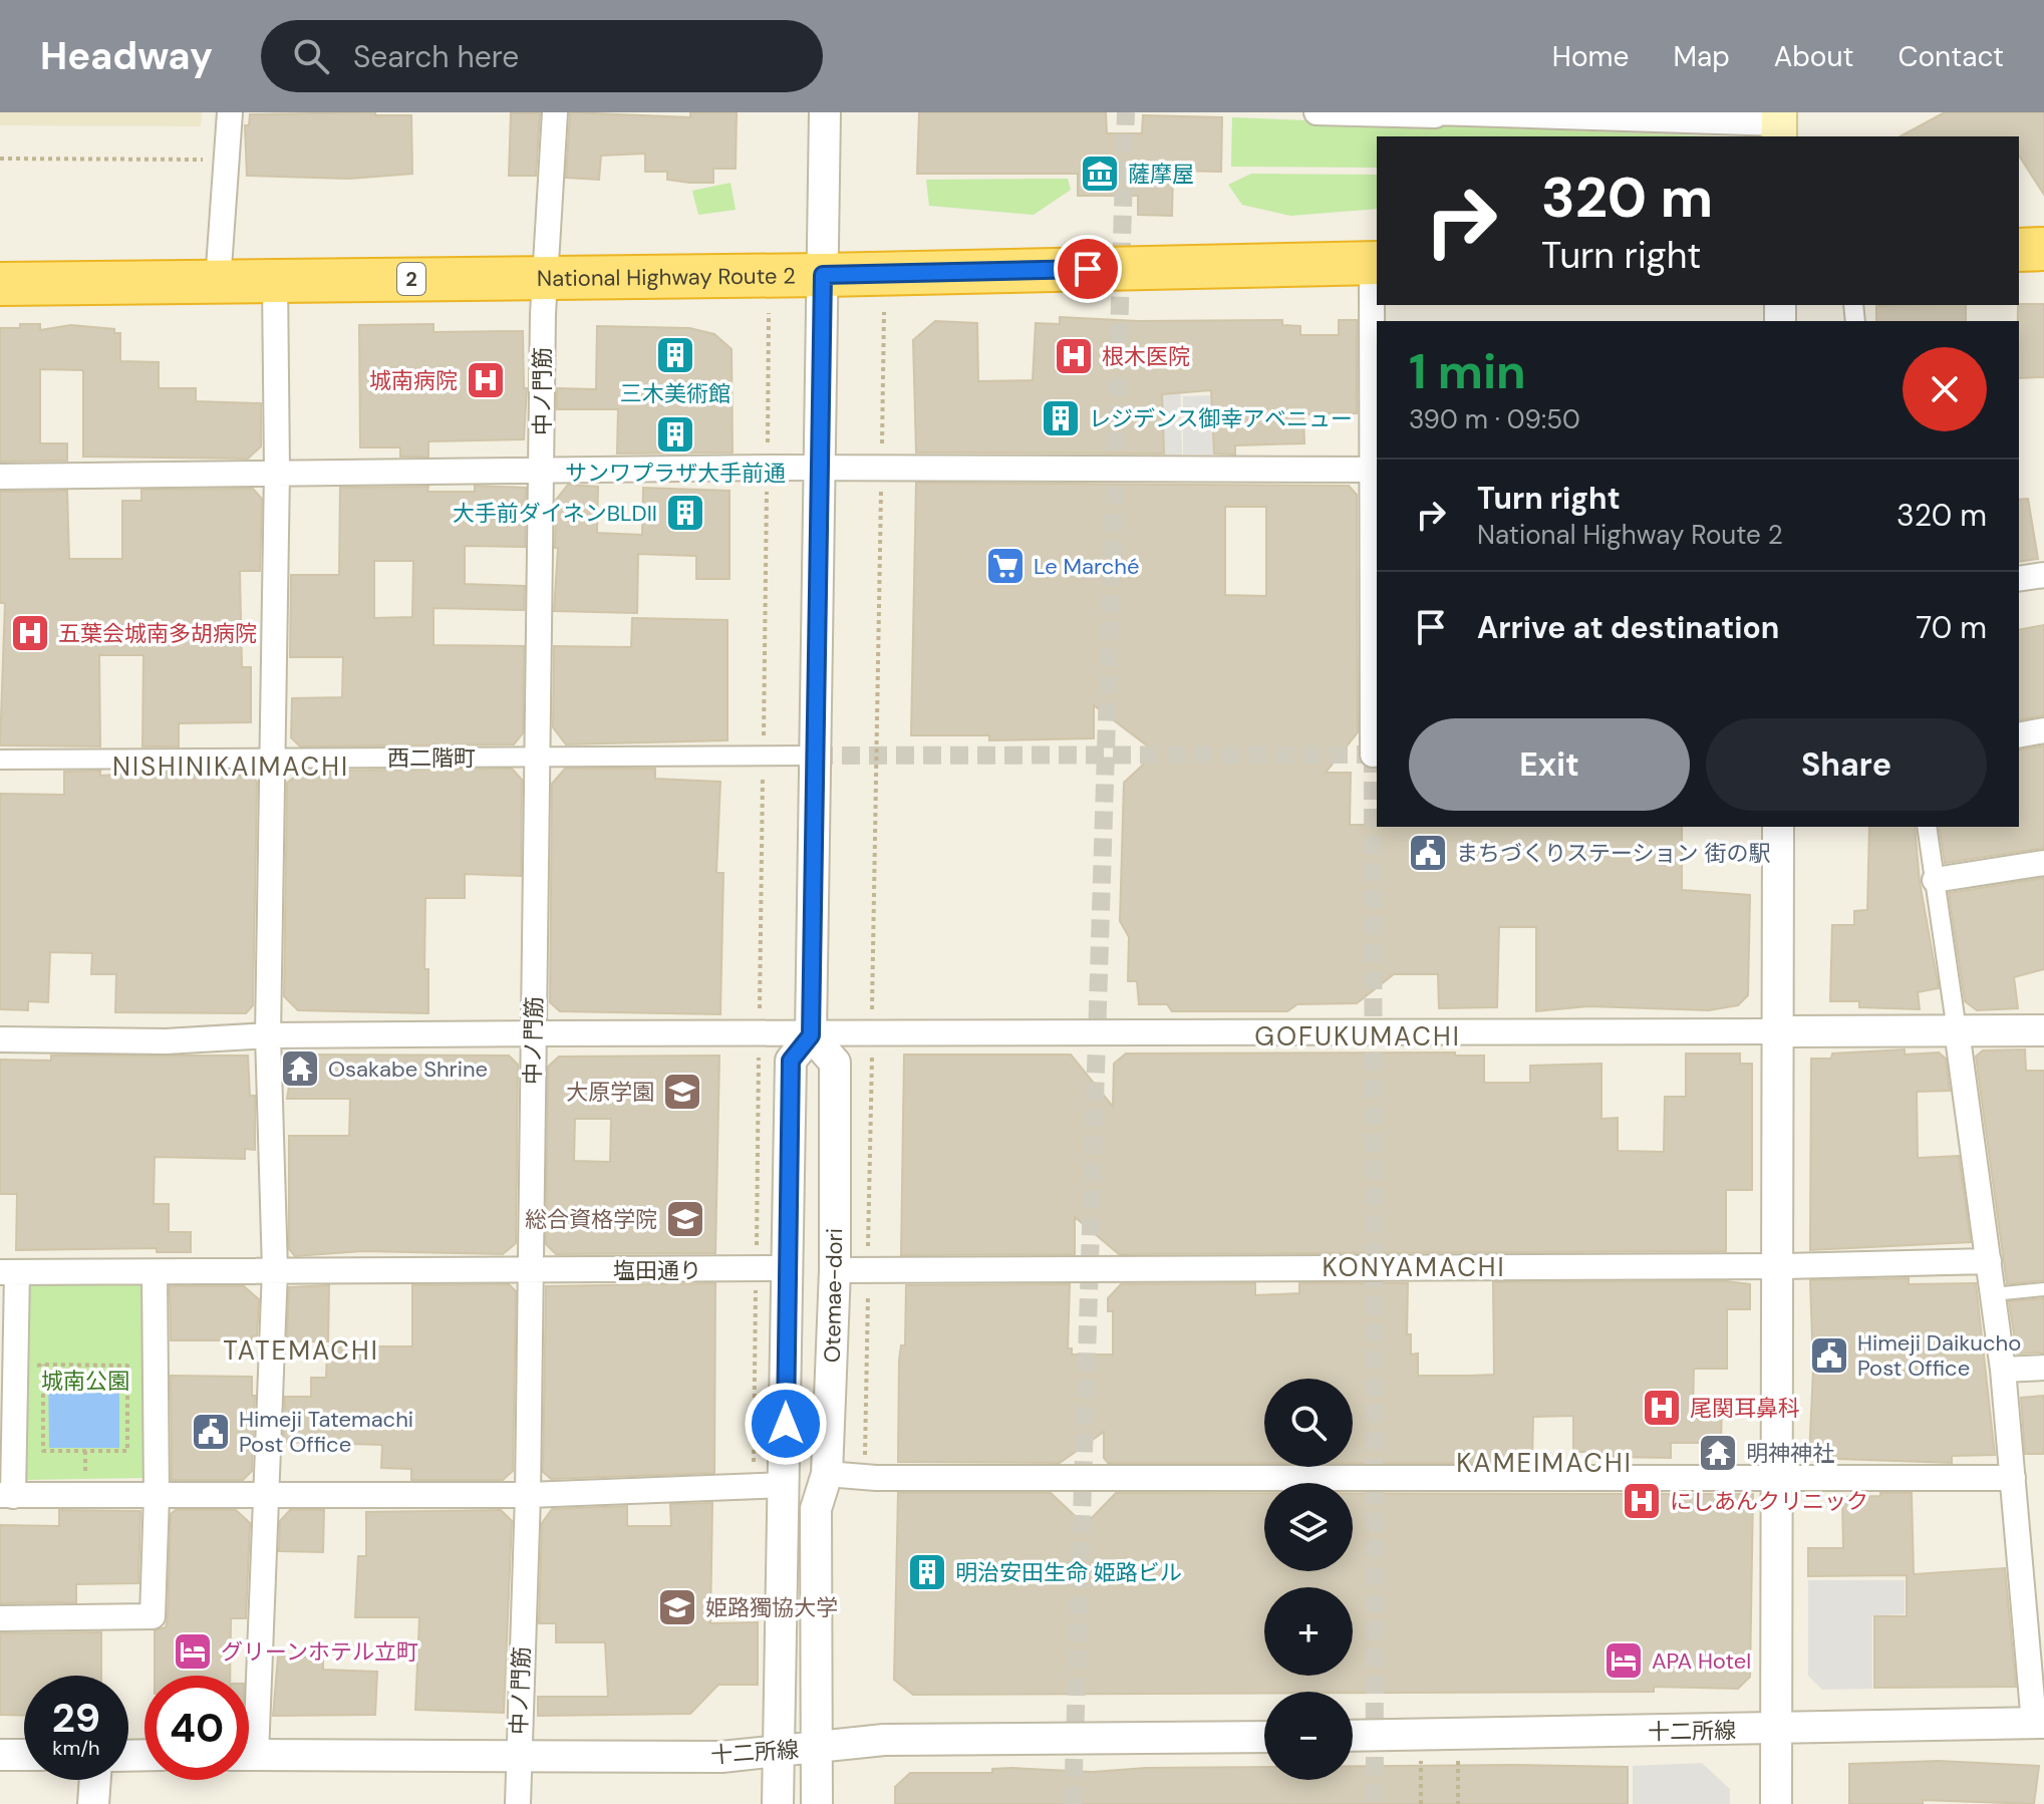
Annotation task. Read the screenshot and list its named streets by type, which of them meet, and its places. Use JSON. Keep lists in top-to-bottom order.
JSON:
{
  "streets": {
    "highway": ["National Highway Route 2", "2"],
    "street": [
      "中ノ門筋",
      "西二階町",
      "塩田通り",
      "Otemae-dori",
      "十二所線"
    ]
  },
  "crossings": [
    ["National Highway Route 2", "中ノ門筋"],
    ["中ノ門筋", "西二階町"],
    ["中ノ門筋", "塩田通り"],
    ["中ノ門筋", "十二所線"],
    ["塩田通り", "Otemae-dori"],
    ["Otemae-dori", "十二所線"]
  ],
  "districts": [
    "NISHINIKAIMACHI",
    "GOFUKUMACHI",
    "KONYAMACHI",
    "TATEMACHI",
    "KAMEIMACHI"
  ],
  "parks": ["城南公園"],
  "places": {
    "museum": ["薩摩屋"],
    "building": [
      "三木美術館",
      "レジデンス御幸アベニュー",
      "サンワプラザ大手前通",
      "大手前ダイネンBLDII",
      "明治安田生命 姫路ビル"
    ],
    "hospital": [
      "根木医院",
      "城南病院",
      "五葉会城南多胡病院",
      "尾関耳鼻科",
      "にしあんクリニック"
    ],
    "supermarket": ["Le Marché"],
    "public building": ["まちづくりステーション 街の駅", "Himeji Daikucho Post Office", "Himeji Tatemachi Post Office"],
    "temple": ["Osakabe Shrine", "明神神社"],
    "school or university": ["大原学園", "総合資格学院", "姫路獨協大学"],
    "hotel": ["グリーンホテル立町", "APA Hotel"]
  },
  "page": {
    "header": "Headway",
    "search": "Search here",
    "nav": [
      "Home",
      "Map",
      "About",
      "Contact"
    ],
    "turn": ["320 m", "Turn right"],
    "heading": ["1 min", "390 m · 09:50"],
    "list": [
      {
        "name": "Turn right",
        "note": "National Highway Route 2",
        "value": "320 m"
      },
      {
        "name": "Arrive at destination",
        "value": "70 m"
      }
    ],
    "buttons": ["Exit", "Share"],
    "map_buttons": ["+", "−"],
    "speed": "29 km/h",
    "limit": "40"
  }
}
